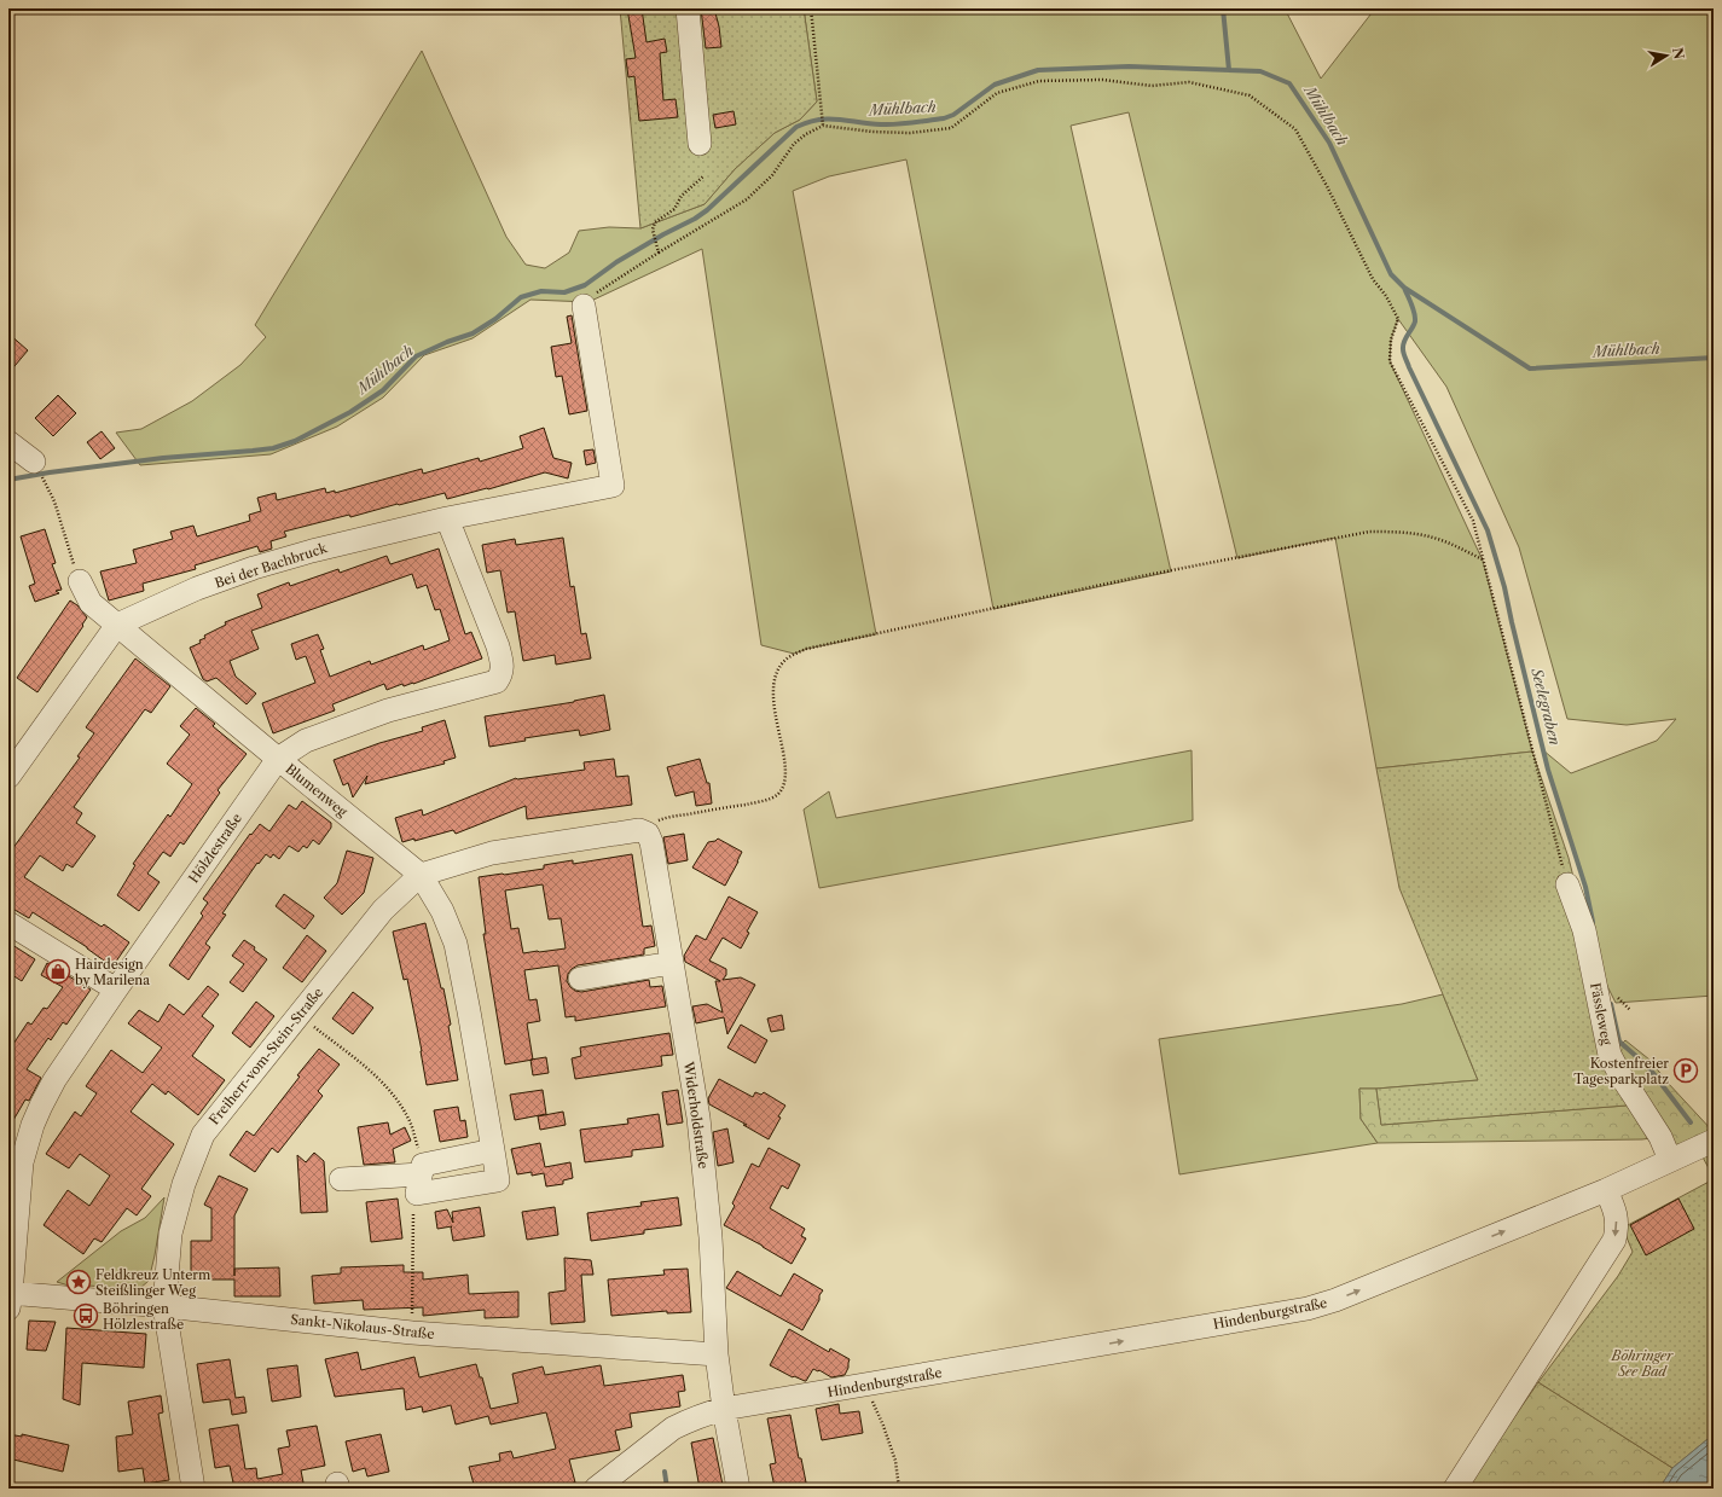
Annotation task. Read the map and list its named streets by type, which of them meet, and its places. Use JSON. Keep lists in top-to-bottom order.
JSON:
{
  "streets": {
    "street": [
      "Bei der Bachbruck",
      "Blumenweg",
      "Hölzlestraße",
      "Fässleweg",
      "Freiherr-vom-Stein-Straße",
      "Widerholdstraße",
      "Hindenburgstraße",
      "Sankt-Nikolaus-Straße"
    ]
  },
  "crossings": [
    ["Bei der Bachbruck", "Blumenweg"],
    ["Bei der Bachbruck", "Hölzlestraße"],
    ["Blumenweg", "Hölzlestraße"],
    ["Blumenweg", "Freiherr-vom-Stein-Straße"],
    ["Hölzlestraße", "Sankt-Nikolaus-Straße"],
    ["Fässleweg", "Hindenburgstraße"],
    ["Freiherr-vom-Stein-Straße", "Widerholdstraße"],
    ["Freiherr-vom-Stein-Straße", "Sankt-Nikolaus-Straße"],
    ["Widerholdstraße", "Hindenburgstraße"],
    ["Widerholdstraße", "Sankt-Nikolaus-Straße"]
  ],
  "one_way": ["Hindenburgstraße"],
  "water": ["Mühlbach", "Seelegraben"],
  "parks": ["Böhringer See Bad"],
  "places": {
    "shop": ["Hairdesign by Marilena"],
    "parking": ["Kostenfreier Tagesparkplatz"],
    "place": ["Feldkreuz Unterm Steißlinger Weg"],
    "bus stop": ["Böhringen Hölzlestraße"]
  },
  "north": "right"
}
